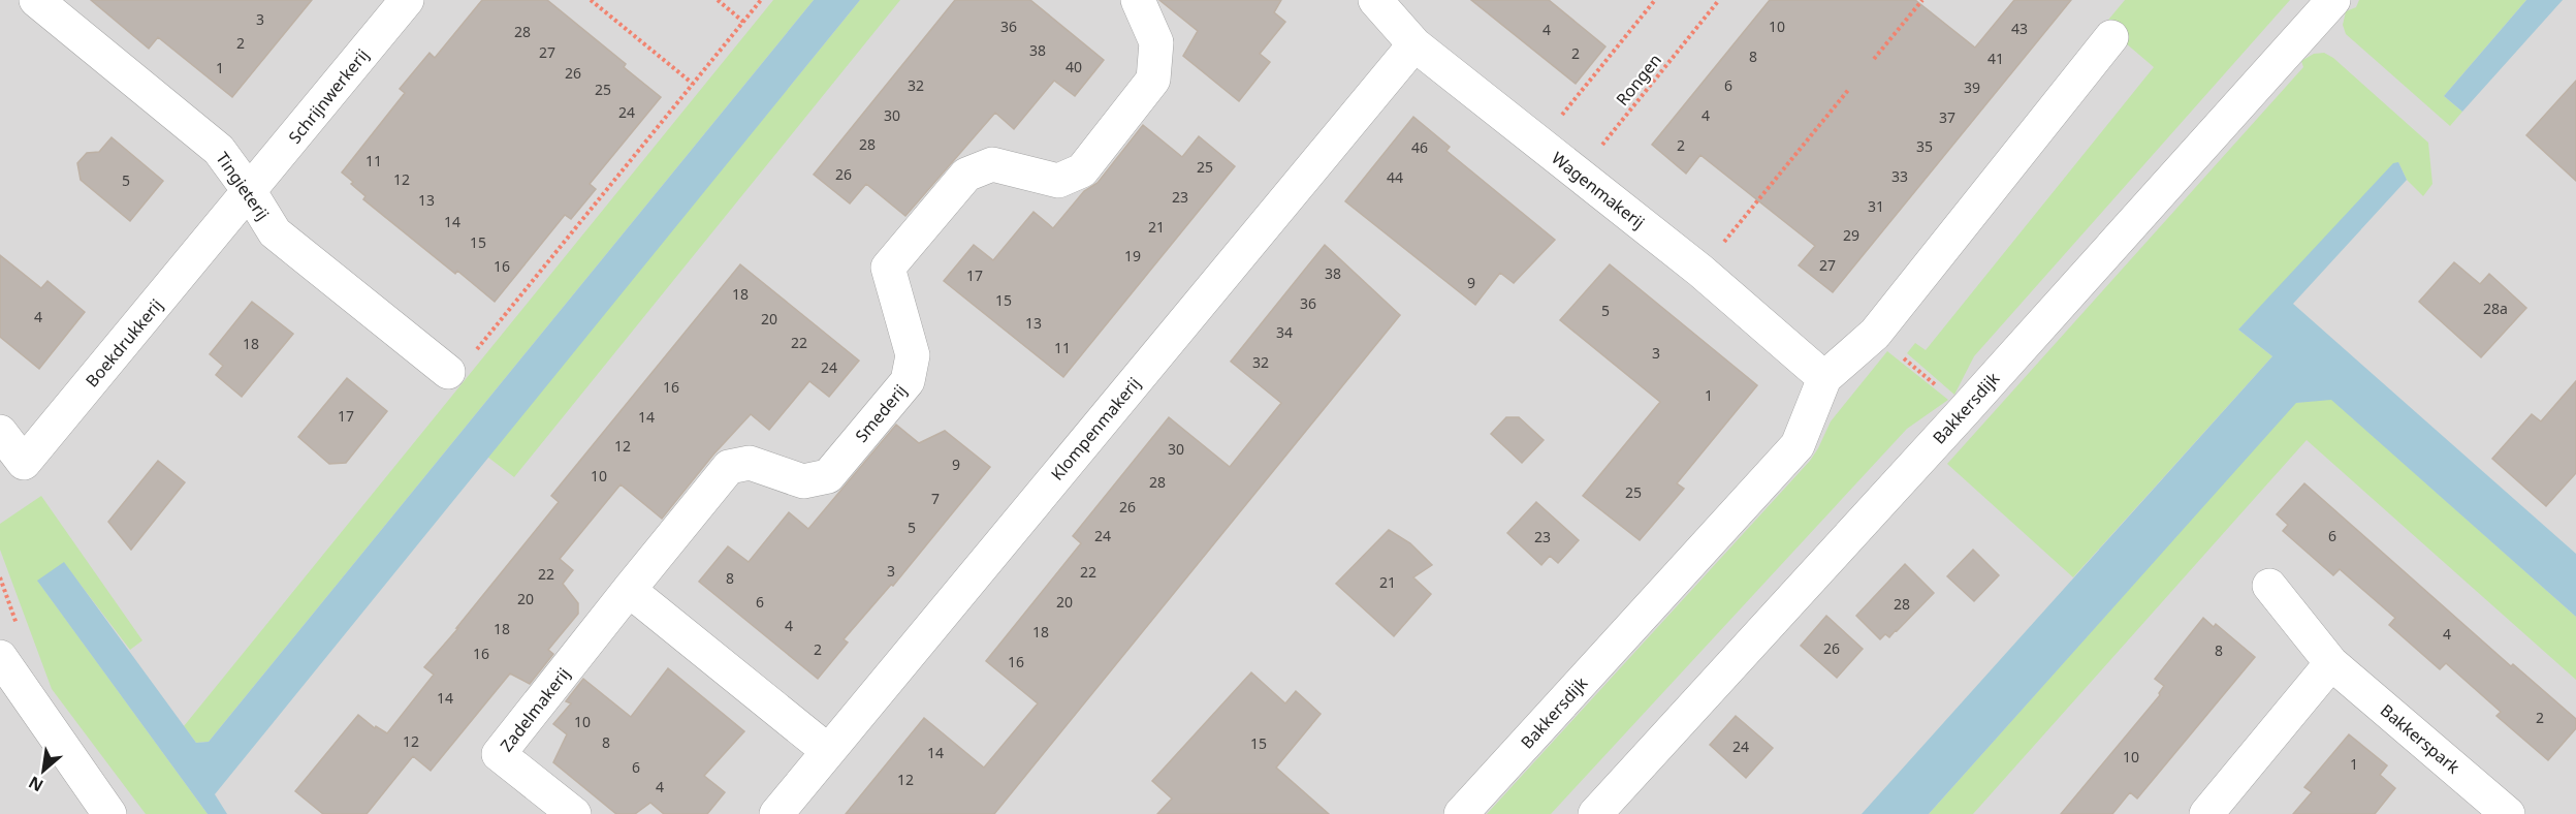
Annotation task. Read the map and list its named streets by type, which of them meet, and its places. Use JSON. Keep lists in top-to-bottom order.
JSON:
{
  "streets": {
    "street": [
      "Schrijnwerkerij",
      "Tingieterij",
      "Wagenmakerij",
      "Boekdrukkerij",
      "Bakkersdijk",
      "Smederij",
      "Klompenmakerij",
      "Zadelmakerij",
      "Bakkerspark"
    ],
    "path": ["Rongen"]
  },
  "crossings": [
    ["Rongen", "Wagenmakerij"],
    ["Schrijnwerkerij", "Tingieterij"],
    ["Schrijnwerkerij", "Boekdrukkerij"],
    ["Tingieterij", "Boekdrukkerij"],
    ["Wagenmakerij", "Bakkersdijk"],
    ["Wagenmakerij", "Klompenmakerij"],
    ["Smederij", "Zadelmakerij"]
  ],
  "house_numbers": [
    "3",
    "36",
    "10",
    "43",
    "4",
    "28",
    "2",
    "38",
    "27",
    "2",
    "8",
    "41",
    "40",
    "1",
    "26",
    "32",
    "6",
    "39",
    "25",
    "24",
    "30",
    "4",
    "37",
    "28",
    "2",
    "35",
    "46",
    "11",
    "25",
    "26",
    "33",
    "44",
    "12",
    "5",
    "23",
    "13",
    "31",
    "14",
    "21",
    "29",
    "15",
    "19",
    "27",
    "16",
    "38",
    "17",
    "9",
    "18",
    "15",
    "36",
    "28a",
    "5",
    "4",
    "20",
    "13",
    "34",
    "22",
    "18",
    "11",
    "3",
    "32",
    "24",
    "16",
    "1",
    "17",
    "14",
    "12",
    "30",
    "9",
    "10",
    "28",
    "25",
    "7",
    "26",
    "5",
    "24",
    "6",
    "23",
    "3",
    "22",
    "22",
    "8",
    "21",
    "20",
    "6",
    "20",
    "28",
    "4",
    "18",
    "18",
    "4",
    "26",
    "2",
    "8",
    "16",
    "16",
    "14",
    "2",
    "10",
    "12",
    "8",
    "15",
    "24",
    "14",
    "10",
    "1",
    "6",
    "12",
    "4"
  ],
  "north": "bottom left"
}
